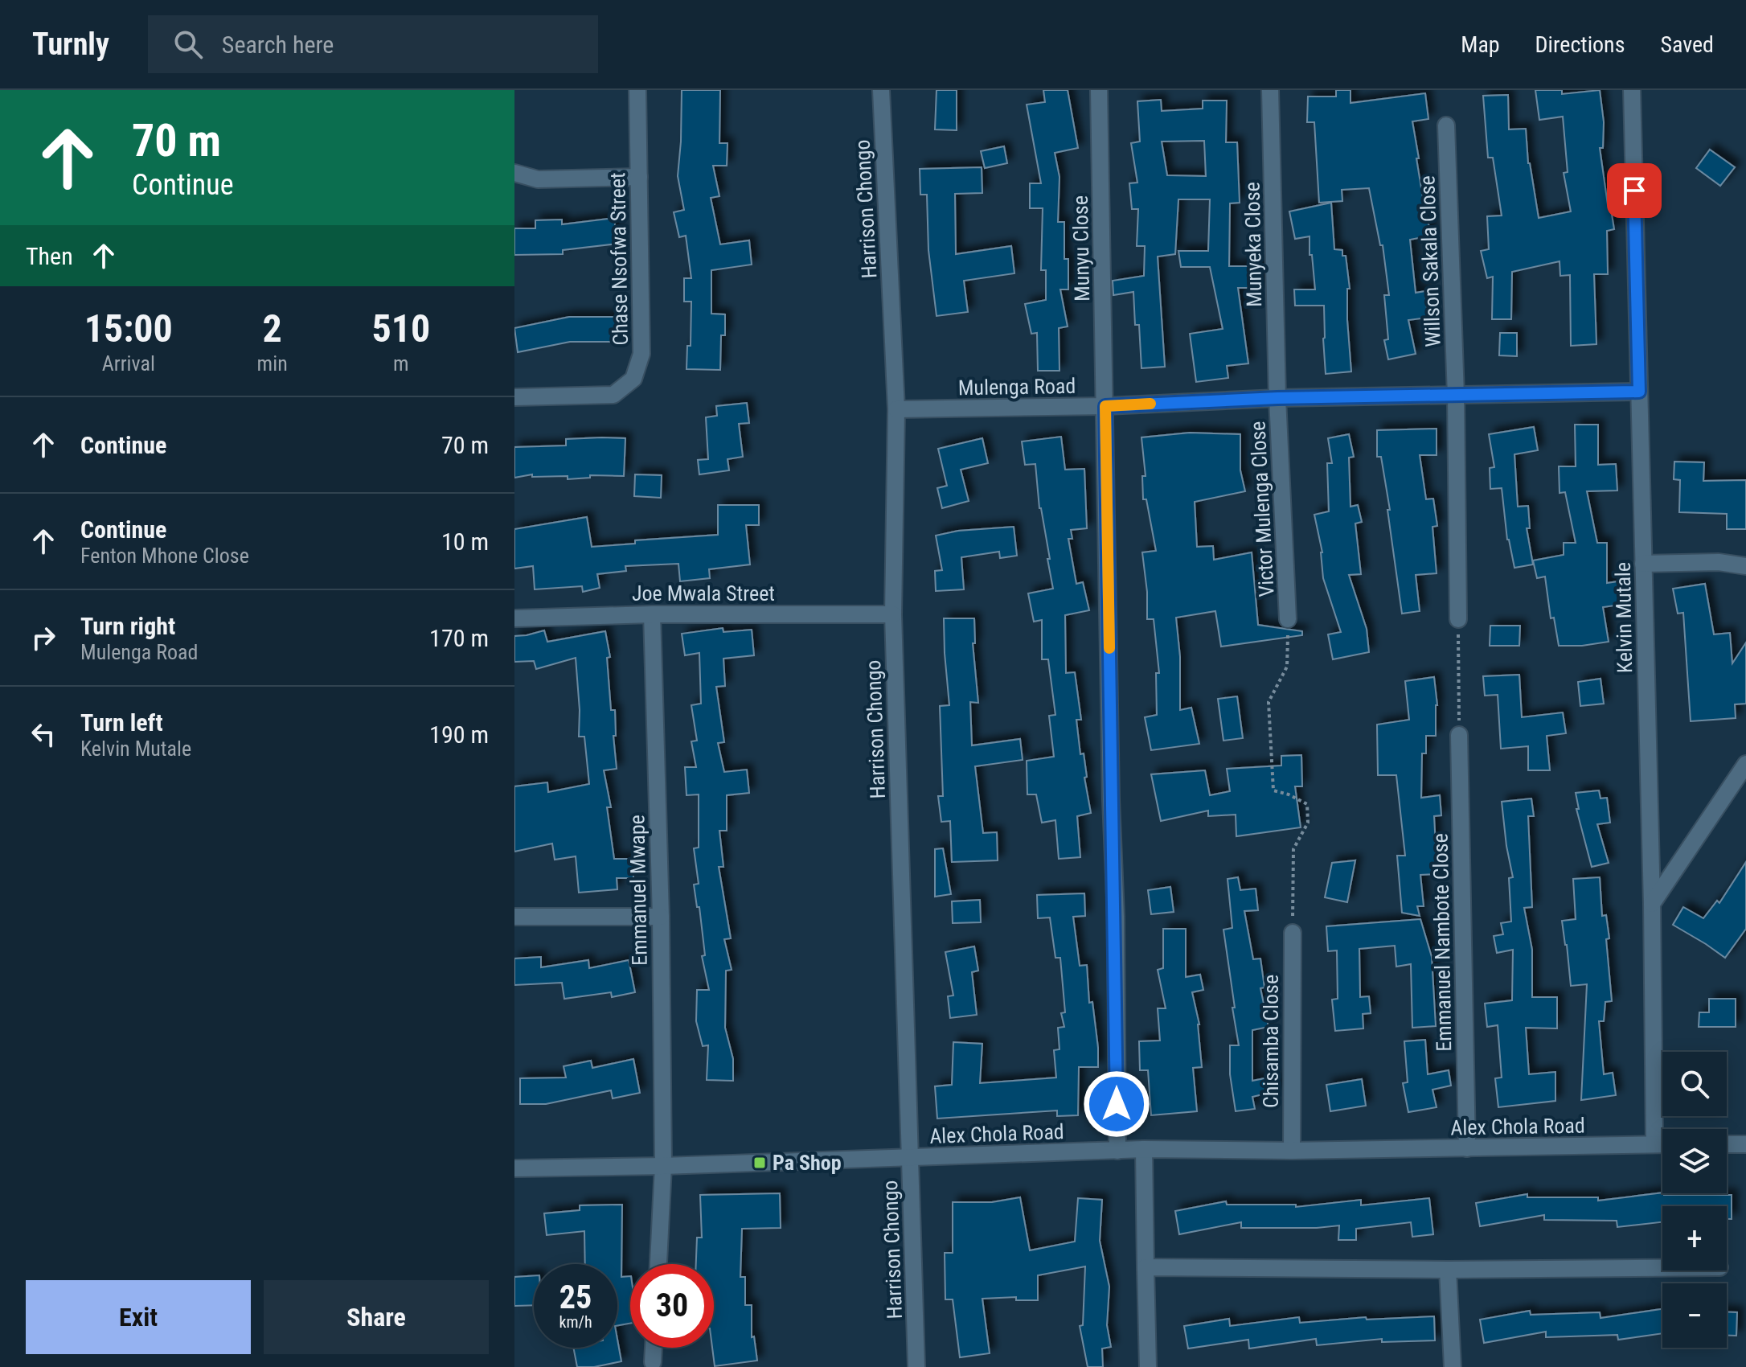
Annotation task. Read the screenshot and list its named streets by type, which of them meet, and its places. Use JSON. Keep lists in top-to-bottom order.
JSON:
{
  "streets": {
    "street": [
      "Harrison Chongo",
      "Munyeka Close",
      "Munyu Close",
      "Chase Nsofwa Street",
      "Willson Sakala Close",
      "Mulenga Road",
      "Victor Mulenga Close",
      "Joe Mwala Street",
      "Kelvin Mutale",
      "Emmanuel Mwape",
      "Emmanuel Nambote Close",
      "Chisamba Close",
      "Alex Chola Road"
    ]
  },
  "crossings": [
    ["Harrison Chongo", "Mulenga Road"],
    ["Harrison Chongo", "Joe Mwala Street"],
    ["Harrison Chongo", "Alex Chola Road"],
    ["Munyeka Close", "Mulenga Road"],
    ["Munyeka Close", "Victor Mulenga Close"],
    ["Munyu Close", "Mulenga Road"],
    ["Munyu Close", "Alex Chola Road"],
    ["Willson Sakala Close", "Mulenga Road"],
    ["Mulenga Road", "Victor Mulenga Close"],
    ["Mulenga Road", "Kelvin Mutale"],
    ["Joe Mwala Street", "Emmanuel Mwape"],
    ["Kelvin Mutale", "Alex Chola Road"],
    ["Emmanuel Mwape", "Alex Chola Road"],
    ["Emmanuel Nambote Close", "Alex Chola Road"],
    ["Chisamba Close", "Alex Chola Road"]
  ],
  "places": {
    "transit": ["Pa Shop"]
  },
  "page": {
    "header": "Turnly",
    "search": "Search here",
    "nav": ["Map", "Directions", "Saved"],
    "turn": ["70 m", "Continue"],
    "then": "Then",
    "eta": [
      "15:00",
      "Arrival",
      "2",
      "min",
      "510",
      "m"
    ],
    "list": [
      {
        "name": "Continue",
        "value": "70 m"
      },
      {
        "name": "Continue",
        "note": "Fenton Mhone Close",
        "value": "10 m"
      },
      {
        "name": "Turn right",
        "note": "Mulenga Road",
        "value": "170 m"
      },
      {
        "name": "Turn left",
        "note": "Kelvin Mutale",
        "value": "190 m"
      }
    ],
    "map_buttons": ["+", "−"],
    "speed": "25 km/h",
    "limit": "30",
    "buttons": ["Exit", "Share"]
  }
}
